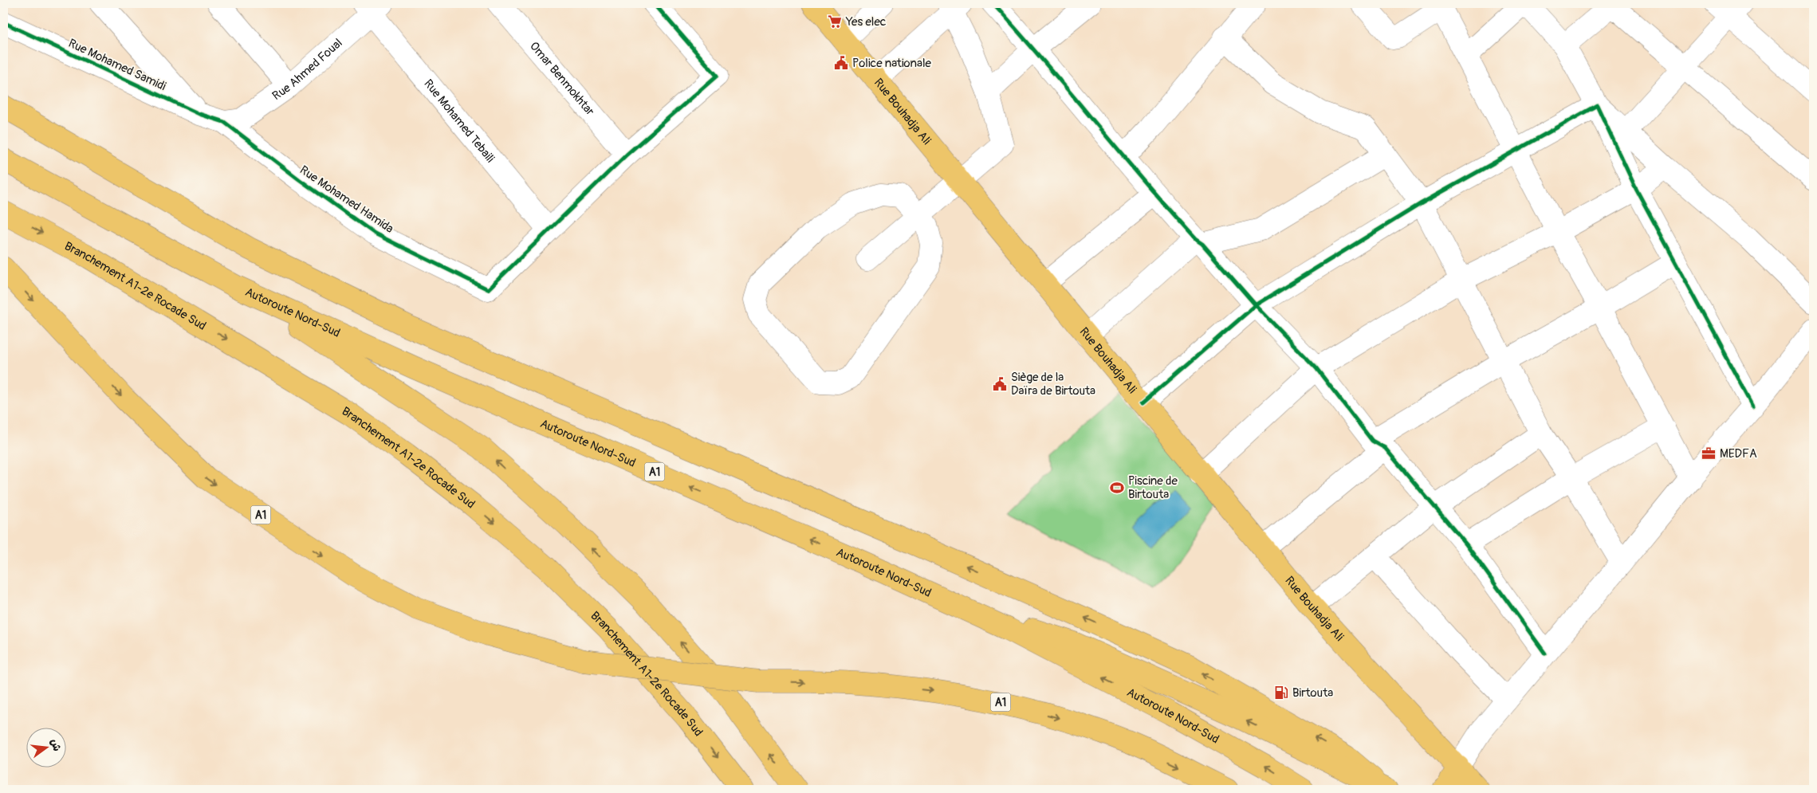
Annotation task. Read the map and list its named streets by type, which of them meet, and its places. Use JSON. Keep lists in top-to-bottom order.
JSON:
{
  "streets": {
    "main road": [
      "Rue Bouhadja Ali",
      "Branchement A1-2e Rocade Sud",
      "Autoroute Nord-Sud",
      "A1"
    ],
    "street": [
      "Rue Mohamed Samidi",
      "Rue Ahmed Foual",
      "Omar Benmokhtar",
      "Rue Mohamed Tebaili",
      "Rue Mohamed Hamida"
    ]
  },
  "crossings": [
    ["Rue Mohamed Samidi", "Rue Ahmed Foual"],
    ["Rue Mohamed Samidi", "Rue Mohamed Hamida"],
    ["Rue Ahmed Foual", "Rue Mohamed Tebaili"],
    ["Rue Ahmed Foual", "Rue Mohamed Hamida"],
    ["Rue Mohamed Tebaili", "Rue Mohamed Hamida"]
  ],
  "places": {
    "supermarket": ["Yes elec"],
    "public building": ["Police nationale", "Siège de la Daïra de Birtouta"],
    "office": ["MEDFA"],
    "sports": ["Piscine de Birtouta"],
    "fuel station": ["Birtouta"]
  },
  "north": "right"
}
